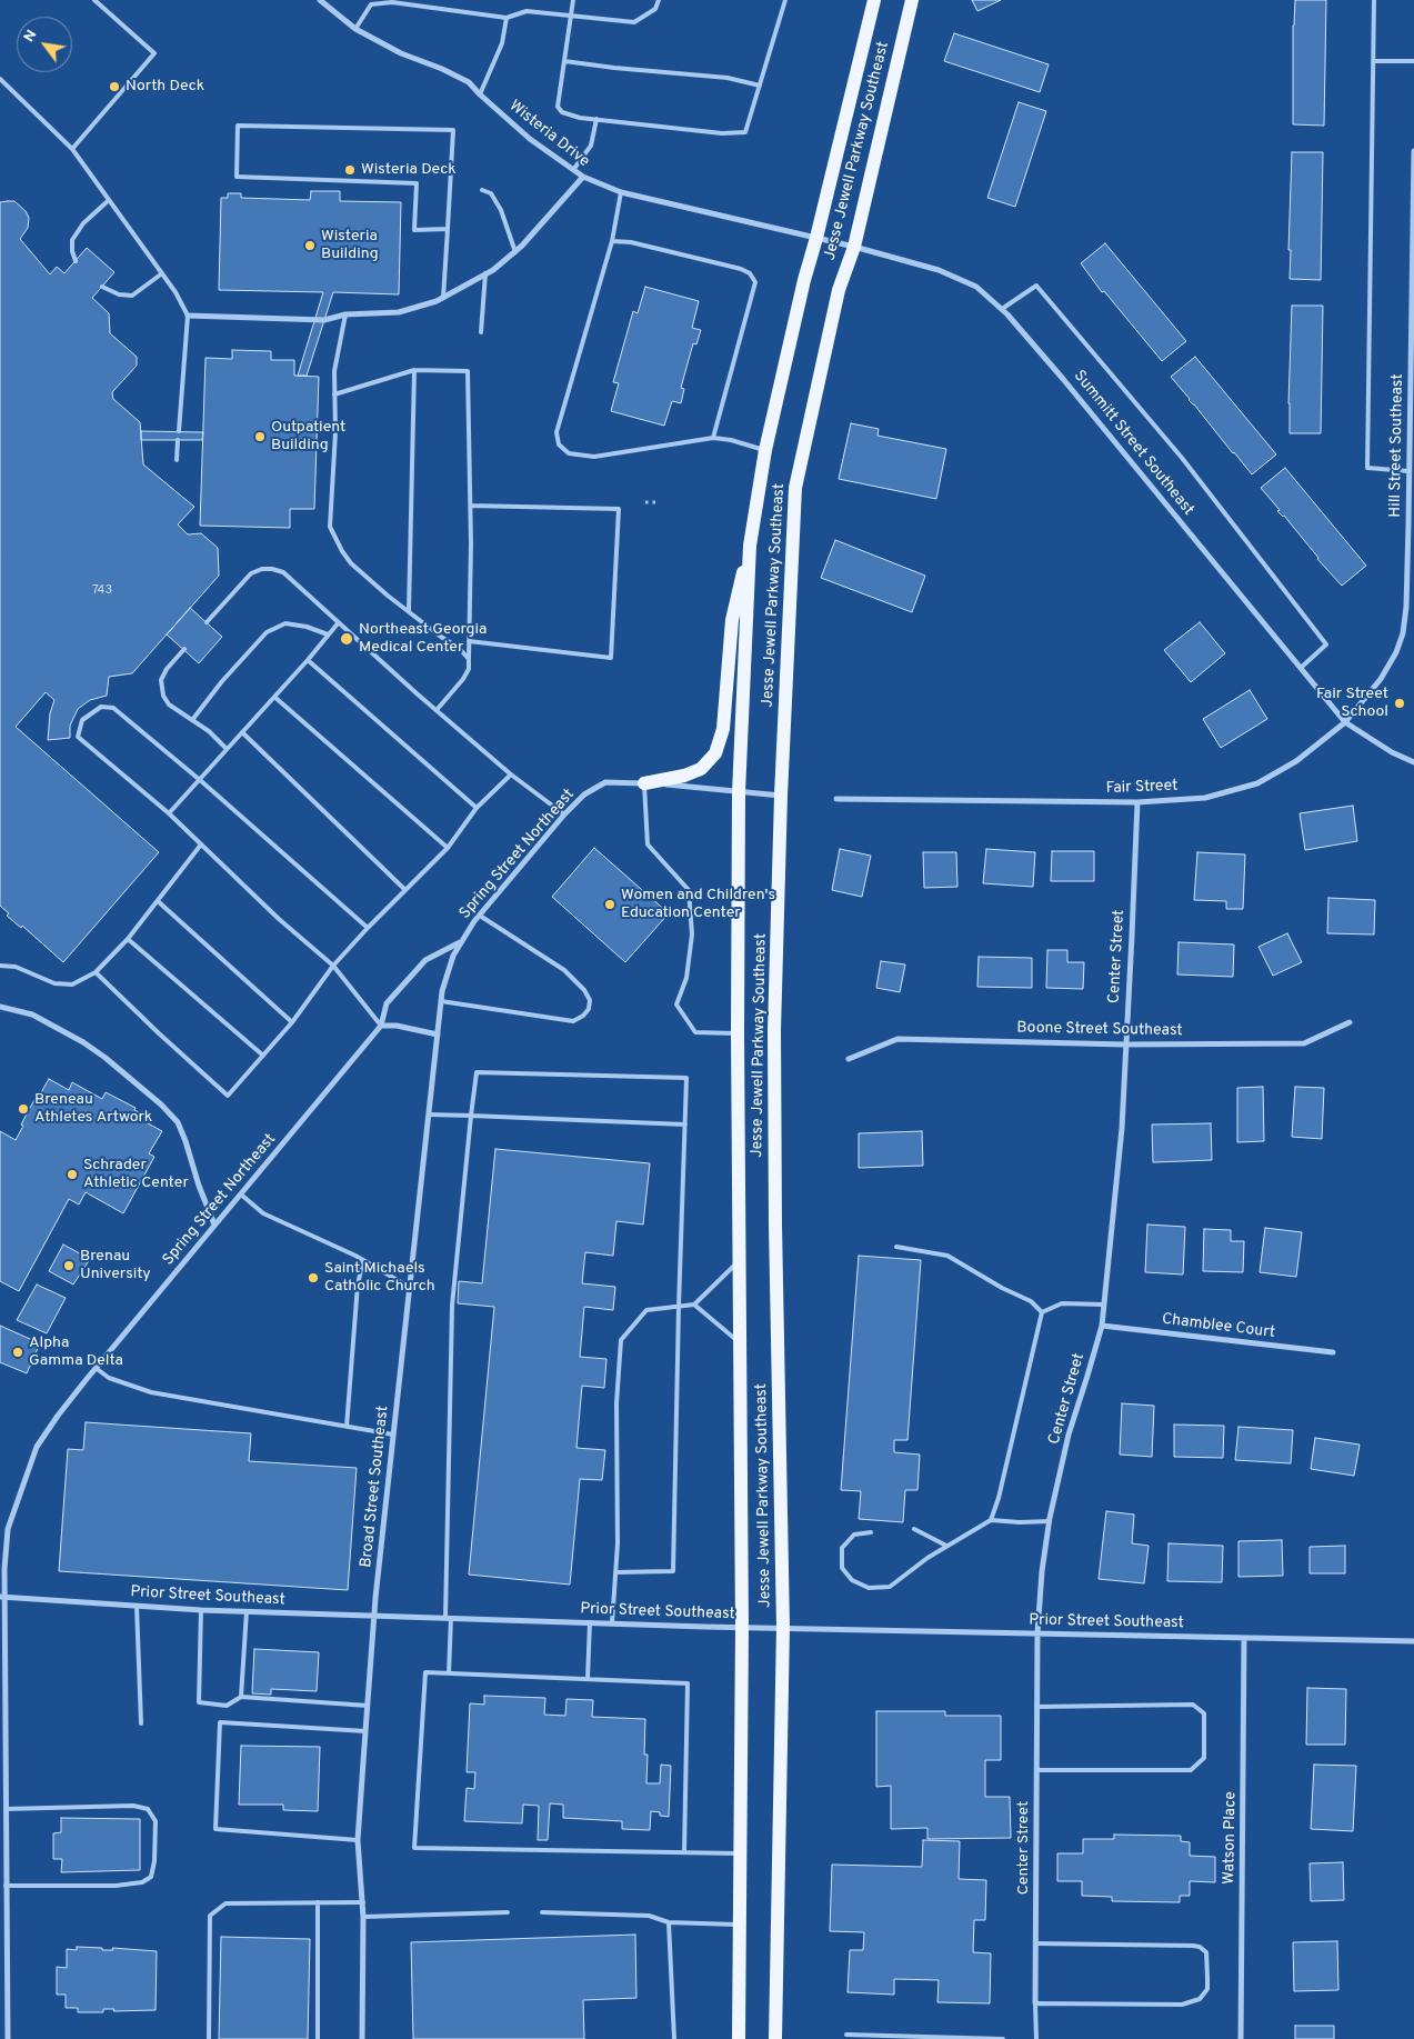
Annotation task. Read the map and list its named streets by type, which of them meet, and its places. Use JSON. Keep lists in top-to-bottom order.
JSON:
{
  "streets": {
    "main road": ["Jesse Jewell Parkway Southeast"],
    "street": [
      "Wisteria Drive",
      "Summitt Street Southeast",
      "Hill Street Southeast",
      "Fair Street",
      "Spring Street Northeast",
      "Center Street",
      "Boone Street Southeast",
      "Chamblee Court",
      "Broad Street Southeast",
      "Prior Street Southeast",
      "Watson Place"
    ]
  },
  "crossings": [
    ["Wisteria Drive", "Jesse Jewell Parkway Southeast"],
    ["Wisteria Drive", "Summitt Street Southeast"],
    ["Jesse Jewell Parkway Southeast", "Summitt Street Southeast"],
    ["Jesse Jewell Parkway Southeast", "Spring Street Northeast"],
    ["Jesse Jewell Parkway Southeast", "Prior Street Southeast"],
    ["Summitt Street Southeast", "Hill Street Southeast"],
    ["Summitt Street Southeast", "Fair Street"],
    ["Hill Street Southeast", "Fair Street"],
    ["Fair Street", "Center Street"],
    ["Spring Street Northeast", "Broad Street Southeast"],
    ["Spring Street Northeast", "Prior Street Southeast"],
    ["Center Street", "Boone Street Southeast"],
    ["Center Street", "Chamblee Court"],
    ["Center Street", "Prior Street Southeast"],
    ["Broad Street Southeast", "Prior Street Southeast"],
    ["Prior Street Southeast", "Watson Place"]
  ],
  "places": [
    "North Deck",
    "Wisteria Deck",
    "Wisteria Building",
    "Outpatient Building",
    "Northeast Georgia Medical Center",
    "Fair Street School",
    "Women and Children's Education Center",
    "Breneau Athletes Artwork",
    "Schrader Athletic Center",
    "Brenau University",
    "Saint Michaels Catholic Church",
    "Alpha Gamma Delta"
  ],
  "house_numbers": ["743"],
  "north": "top left"
}
